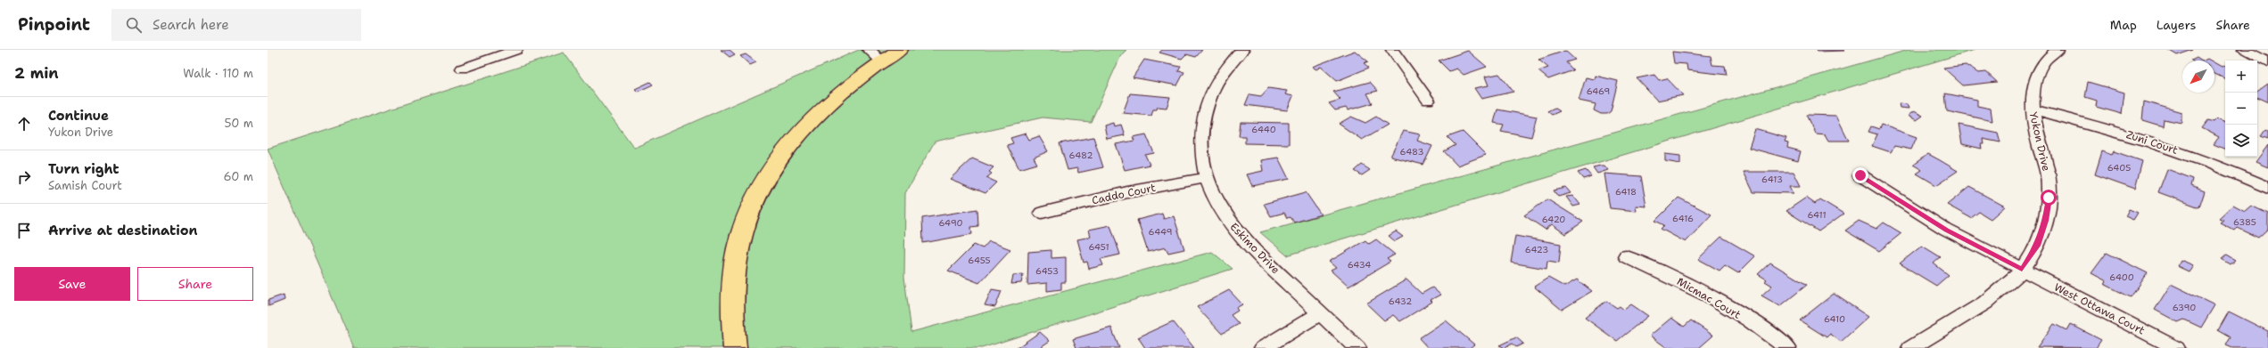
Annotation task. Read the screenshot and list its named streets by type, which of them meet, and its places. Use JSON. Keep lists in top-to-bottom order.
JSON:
{
  "streets": {
    "street": [
      "Yukon Drive",
      "Zuni Court",
      "Caddo Court",
      "Eskimo Drive",
      "Micmac Court",
      "West Ottawa Court"
    ]
  },
  "crossings": [
    ["Yukon Drive", "Zuni Court"],
    ["Yukon Drive", "West Ottawa Court"],
    ["Caddo Court", "Eskimo Drive"]
  ],
  "house_numbers": [
    "6469",
    "6440",
    "6483",
    "6482",
    "6405",
    "6413",
    "6418",
    "6411",
    "6416",
    "6420",
    "6385",
    "6490",
    "6449",
    "6451",
    "6423",
    "6455",
    "6434",
    "6453",
    "6400",
    "6432",
    "6390",
    "6410"
  ],
  "north": "bottom left",
  "page": {
    "header": "Pinpoint",
    "search": "Search here",
    "nav": ["Map", "Layers", "Share"],
    "heading": ["2 min", "Walk · 110 m"],
    "map_buttons": ["+", "−"],
    "list": [
      ["Continue", "Yukon Drive", "50 m"],
      ["Turn right", "Samish Court", "60 m"],
      "Arrive at destination"
    ],
    "buttons": ["Save", "Share"]
  }
}
